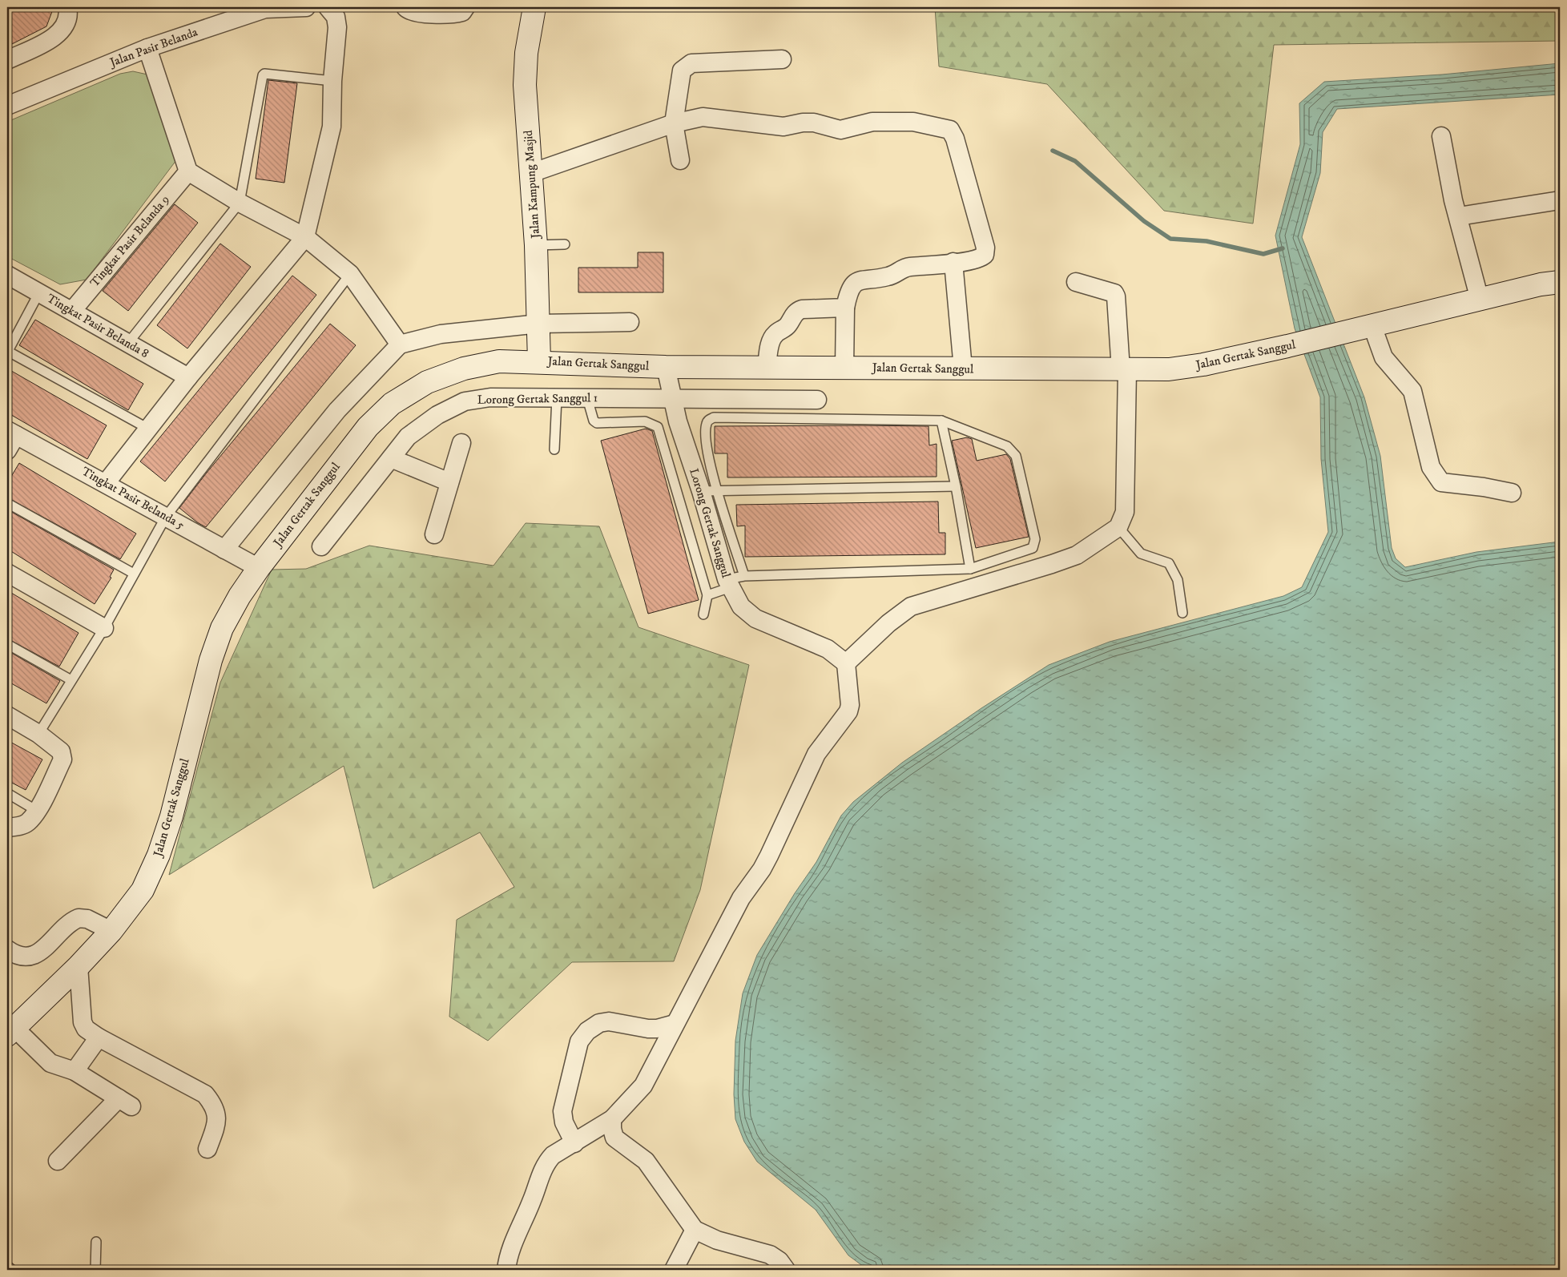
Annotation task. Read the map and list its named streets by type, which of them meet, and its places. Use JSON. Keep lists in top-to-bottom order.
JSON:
{
  "streets": {
    "main road": ["Jalan Kampung Masjid", "Jalan Gertak Sanggul"],
    "street": [
      "Jalan Pasir Belanda",
      "Tingkat Pasir Belanda 9",
      "Tingkat Pasir Belanda 8",
      "Lorong Gertak Sanggul 1",
      "Tingkat Pasir Belanda 5",
      "Lorong Gertak Sanggul"
    ]
  },
  "crossings": [
    ["Jalan Kampung Masjid", "Jalan Gertak Sanggul"],
    ["Tingkat Pasir Belanda 9", "Tingkat Pasir Belanda 8"],
    ["Jalan Gertak Sanggul", "Tingkat Pasir Belanda 5"],
    ["Jalan Gertak Sanggul", "Lorong Gertak Sanggul"],
    ["Lorong Gertak Sanggul 1", "Lorong Gertak Sanggul"]
  ]
}
